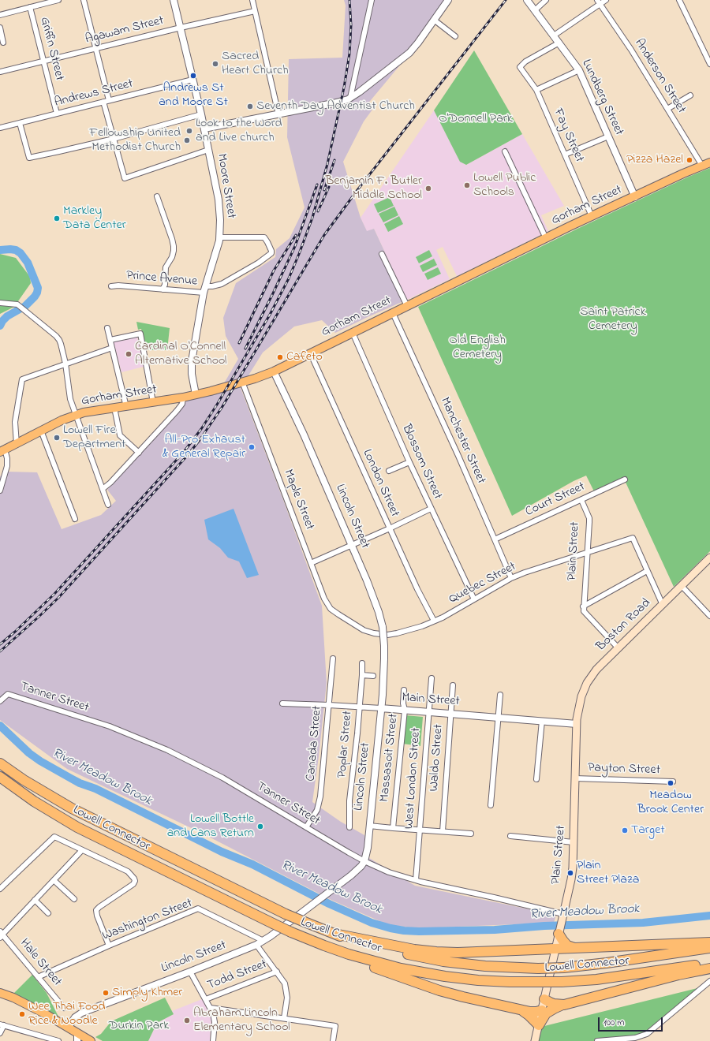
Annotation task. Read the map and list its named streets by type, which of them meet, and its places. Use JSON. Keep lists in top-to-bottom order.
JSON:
{
  "streets": {
    "highway": ["Lowell Connector"],
    "main road": ["Gorham Street", "Plain Street", "Boston Road"],
    "street": [
      "Agawam Street",
      "Griffin Street",
      "Anderson Street",
      "Andrews Street",
      "Lundberg Street",
      "Fay Street",
      "Moore Street",
      "Prince Avenue",
      "Manchester Street",
      "Blossom Street",
      "London Street",
      "Maple Street",
      "Court Street",
      "Lincoln Street",
      "Quebec Street",
      "Tanner Street",
      "Main Street",
      "Canada Street",
      "Poplar Street",
      "Massasoit Street",
      "Waldo Street",
      "Payton Street",
      "West London Street",
      "Washington Street",
      "Hale Street",
      "Todd Street"
    ]
  },
  "crossings": [
    ["Agawam Street", "Griffin Street"],
    ["Agawam Street", "Moore Street"],
    ["Griffin Street", "Andrews Street"],
    ["Anderson Street", "Gorham Street"],
    ["Andrews Street", "Moore Street"],
    ["Lundberg Street", "Fay Street"],
    ["Lundberg Street", "Gorham Street"],
    ["Fay Street", "Gorham Street"],
    ["Moore Street", "Gorham Street"],
    ["Moore Street", "Prince Avenue"],
    ["Gorham Street", "Manchester Street"],
    ["Gorham Street", "Blossom Street"],
    ["Gorham Street", "London Street"],
    ["Gorham Street", "Maple Street"],
    ["Gorham Street", "Lincoln Street"],
    ["Manchester Street", "Court Street"],
    ["Manchester Street", "Quebec Street"],
    ["Blossom Street", "Quebec Street"],
    ["London Street", "Quebec Street"],
    ["Maple Street", "Quebec Street"],
    ["Court Street", "Plain Street"],
    ["Lincoln Street", "Tanner Street"],
    ["Lincoln Street", "Main Street"],
    ["Lincoln Street", "Washington Street"],
    ["Plain Street", "Quebec Street"],
    ["Plain Street", "Boston Road"],
    ["Plain Street", "Tanner Street"],
    ["Plain Street", "Main Street"],
    ["Plain Street", "Payton Street"],
    ["Boston Road", "Main Street"],
    ["Tanner Street", "Canada Street"],
    ["Tanner Street", "West London Street"],
    ["Main Street", "Canada Street"],
    ["Main Street", "Poplar Street"],
    ["Main Street", "Massasoit Street"],
    ["Main Street", "Waldo Street"],
    ["Main Street", "West London Street"],
    ["Washington Street", "Hale Street"]
  ],
  "water": ["River Meadow Brook"],
  "parks": [
    "O'Donnell Park",
    "Saint Patrick Cemetery",
    "Old English Cemetery",
    "Durkin Park"
  ],
  "places": [
    "Sacred Heart Church",
    "Andrews St and Moore St",
    "Seventh Day Adventist Church",
    "Look to the Word and Live church",
    "Fellowship United Methodist Church",
    "Pizza Hazel",
    "Lowell Public Schools",
    "Benjamin F. Butler Middle School",
    "Markley Data Center",
    "Cardinal O'Connell Alternative School",
    "Cafeto",
    "Lowell Fire Department",
    "All-Pro Exhaust & General Repair",
    "Meadow Brook Center",
    "Lowell Bottle and Cans Return",
    "Target",
    "Plain Street Plaza",
    "Simply Khmer",
    "Wee Thai Food Rice & Noodle",
    "Abraham Lincoln Elementary School"
  ],
  "scale_bar": "100 m"
}
